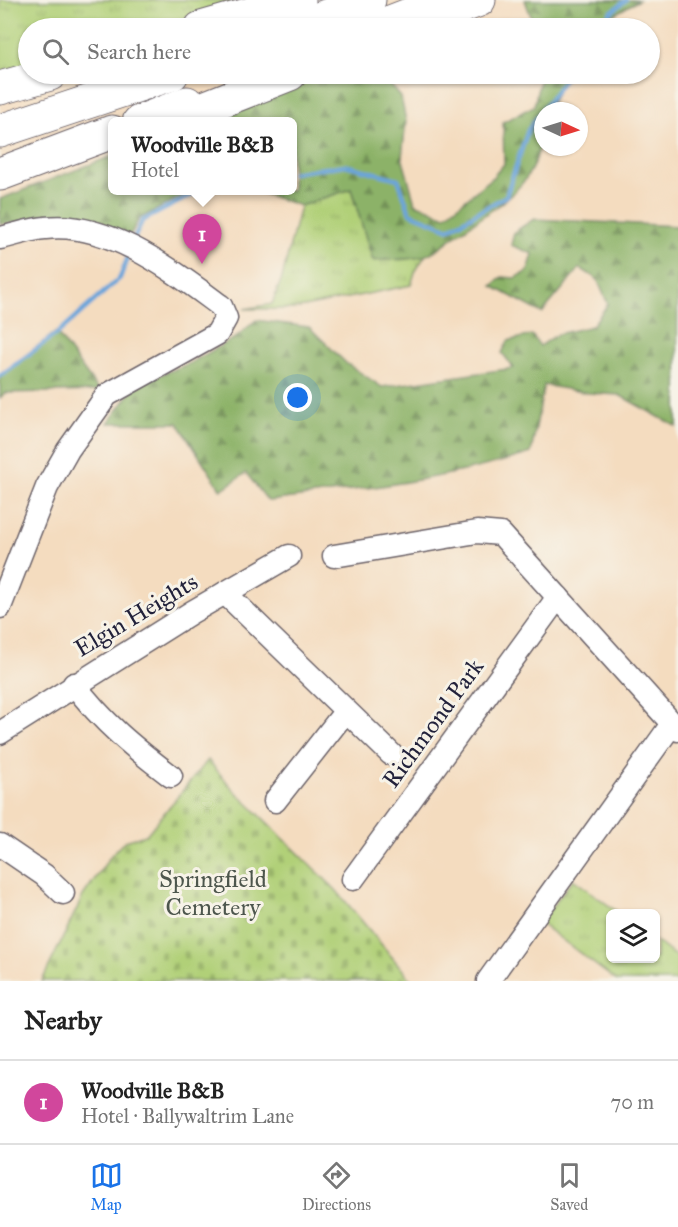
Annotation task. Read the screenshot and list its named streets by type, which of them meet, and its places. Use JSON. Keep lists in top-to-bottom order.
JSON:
{
  "streets": {
    "street": ["Elgin Heights", "Richmond Park"]
  },
  "parks": ["Springfield Cemetery"],
  "north": "right",
  "page": {
    "search": "Search here",
    "popup": ["Woodville B&B", "Hotel"],
    "pins": "1",
    "heading": "Nearby",
    "list": [
      {
        "mark": "1",
        "name": "Woodville B&B",
        "note": "Hotel · Ballywaltrim Lane",
        "value": "70 m"
      }
    ],
    "nav": ["Map", "Directions", "Saved"]
  }
}
